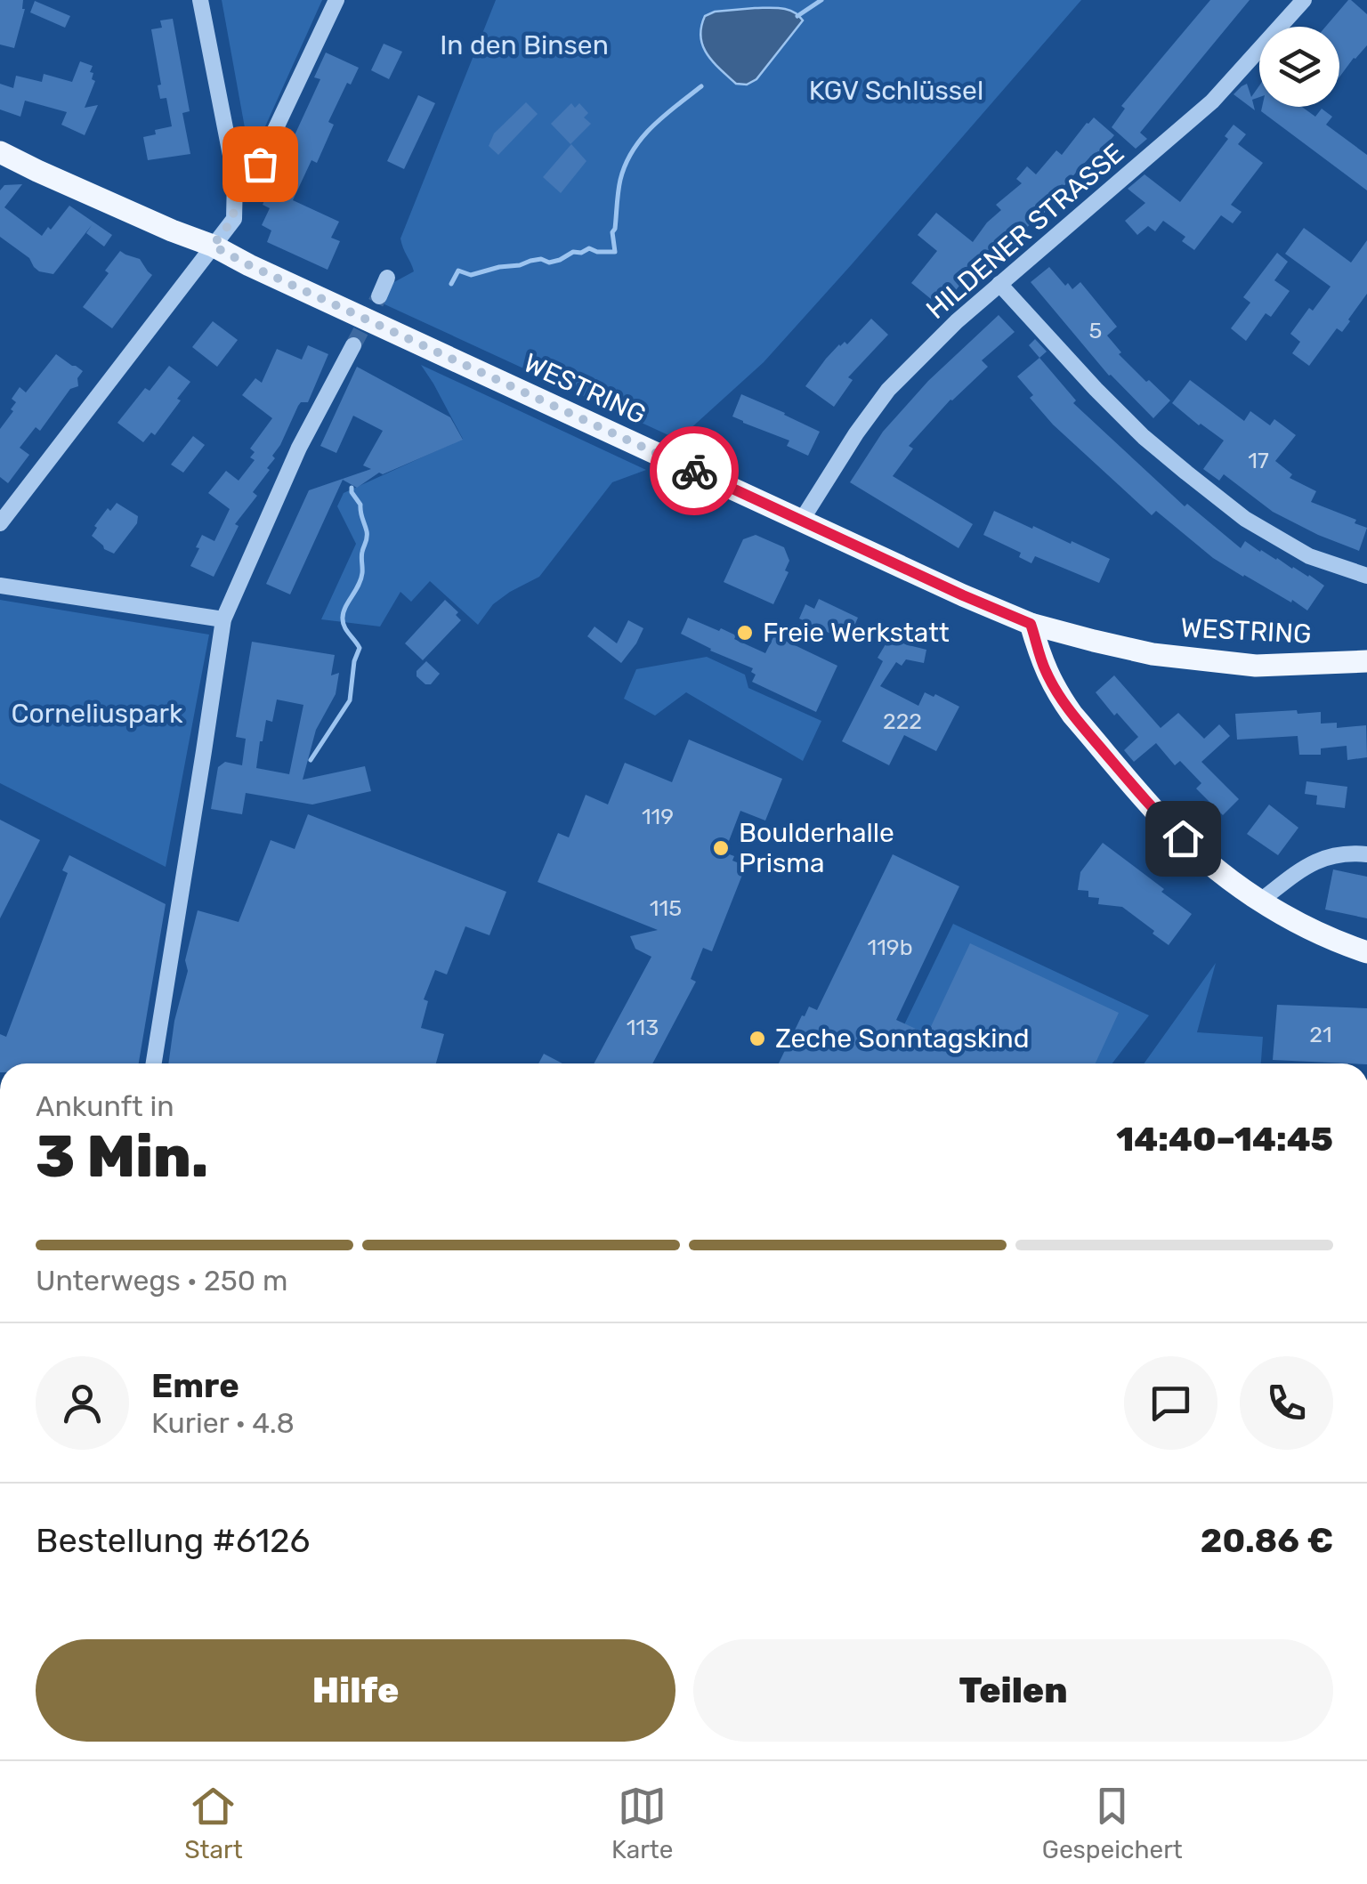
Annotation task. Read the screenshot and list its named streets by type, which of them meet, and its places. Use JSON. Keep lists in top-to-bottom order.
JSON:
{
  "streets": {
    "main road": ["WESTRING"],
    "street": ["HILDENER STRASSE"]
  },
  "crossings": [
    ["HILDENER STRASSE", "WESTRING"]
  ],
  "parks": ["In den Binsen", "KGV Schlüssel", "Corneliuspark"],
  "places": ["Freie Werkstatt", "Boulderhalle Prisma", "Zeche Sonntagskind"],
  "house_numbers": [
    "5",
    "17",
    "222",
    "119",
    "115",
    "119b",
    "113",
    "21"
  ],
  "page": {
    "heading": ["3 Min.", "Ankunft in", "14:40–14:45"],
    "panel": [
      "Emre",
      "Kurier · 4.8",
      "Bestellung #6126",
      "20.86 €"
    ],
    "bar": "Unterwegs · 250 m",
    "buttons": ["Hilfe", "Teilen"],
    "tabs": ["Start", "Karte", "Gespeichert"]
  }
}
